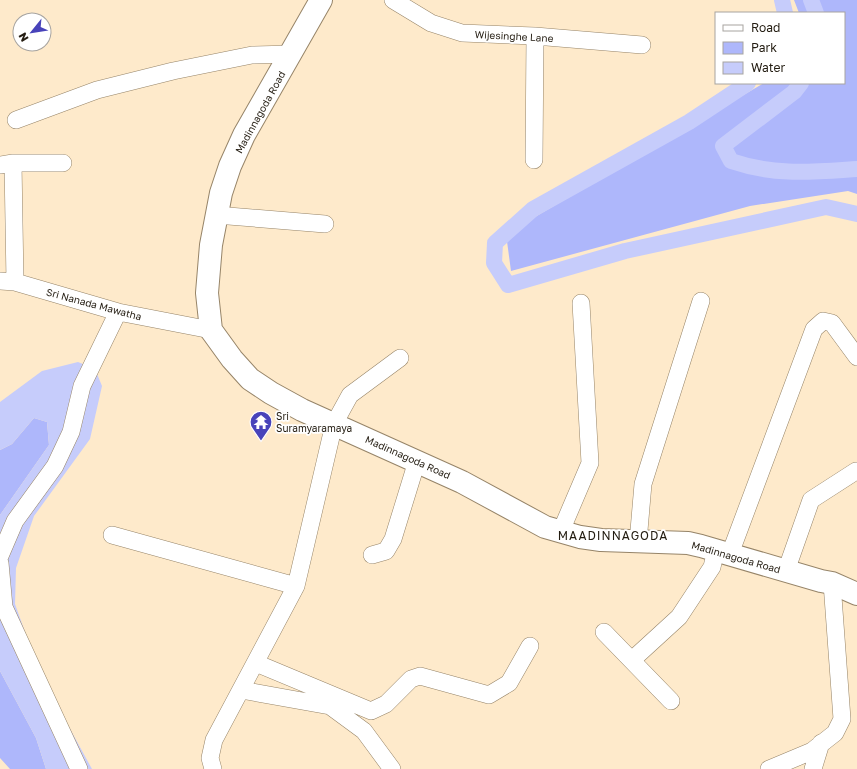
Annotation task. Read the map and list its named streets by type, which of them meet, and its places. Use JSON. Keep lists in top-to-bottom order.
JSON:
{
  "streets": {
    "street": ["Wijesinghe Lane", "Madinnagoda Road", "Sri Nanada Mawatha"]
  },
  "crossings": [
    ["Madinnagoda Road", "Sri Nanada Mawatha"]
  ],
  "districts": ["MAADINNAGODA"],
  "places": {
    "temple": ["Sri Suramyaramaya"]
  },
  "legend": ["Road", "Park", "Water"],
  "north": "bottom left"
}
